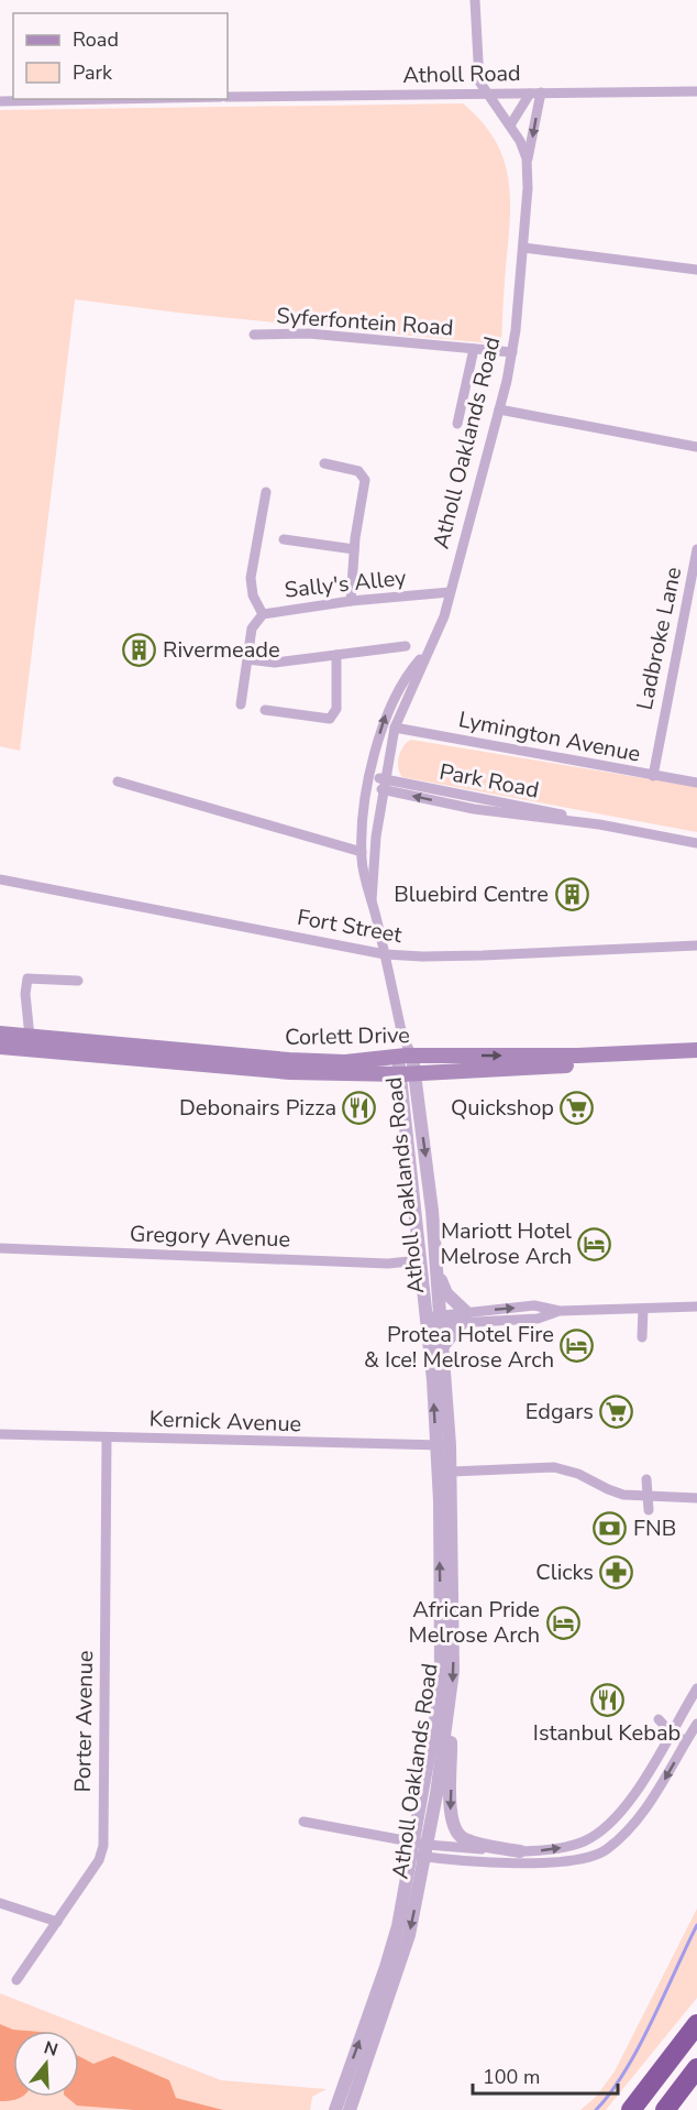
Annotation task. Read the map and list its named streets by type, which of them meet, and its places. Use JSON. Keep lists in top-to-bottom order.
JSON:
{
  "streets": {
    "main road": ["Corlett Drive"],
    "street": [
      "Atholl Road",
      "Syferfontein Road",
      "Atholl Oaklands Road",
      "Sally's Alley",
      "Ladbroke Lane",
      "Lymington Avenue",
      "Park Road",
      "Fort Street",
      "Gregory Avenue",
      "Kernick Avenue",
      "Porter Avenue"
    ]
  },
  "crossings": [
    ["Atholl Road", "Atholl Oaklands Road"],
    ["Syferfontein Road", "Atholl Oaklands Road"],
    ["Atholl Oaklands Road", "Sally's Alley"],
    ["Atholl Oaklands Road", "Lymington Avenue"],
    ["Atholl Oaklands Road", "Park Road"],
    ["Atholl Oaklands Road", "Fort Street"],
    ["Atholl Oaklands Road", "Corlett Drive"],
    ["Atholl Oaklands Road", "Gregory Avenue"],
    ["Atholl Oaklands Road", "Kernick Avenue"],
    ["Ladbroke Lane", "Lymington Avenue"],
    ["Kernick Avenue", "Porter Avenue"]
  ],
  "places": {
    "building": ["Rivermeade", "Bluebird Centre"],
    "restaurant": ["Debonairs Pizza", "Istanbul Kebab"],
    "supermarket": ["Quickshop", "Edgars"],
    "hotel": ["Mariott Hotel Melrose Arch", "Protea Hotel Fire & Ice! Melrose Arch", "African Pride Melrose Arch"],
    "bank": ["FNB"],
    "pharmacy": ["Clicks"]
  },
  "legend": ["Road", "Park"],
  "scale_bar": "100 m",
  "north": "top"
}
